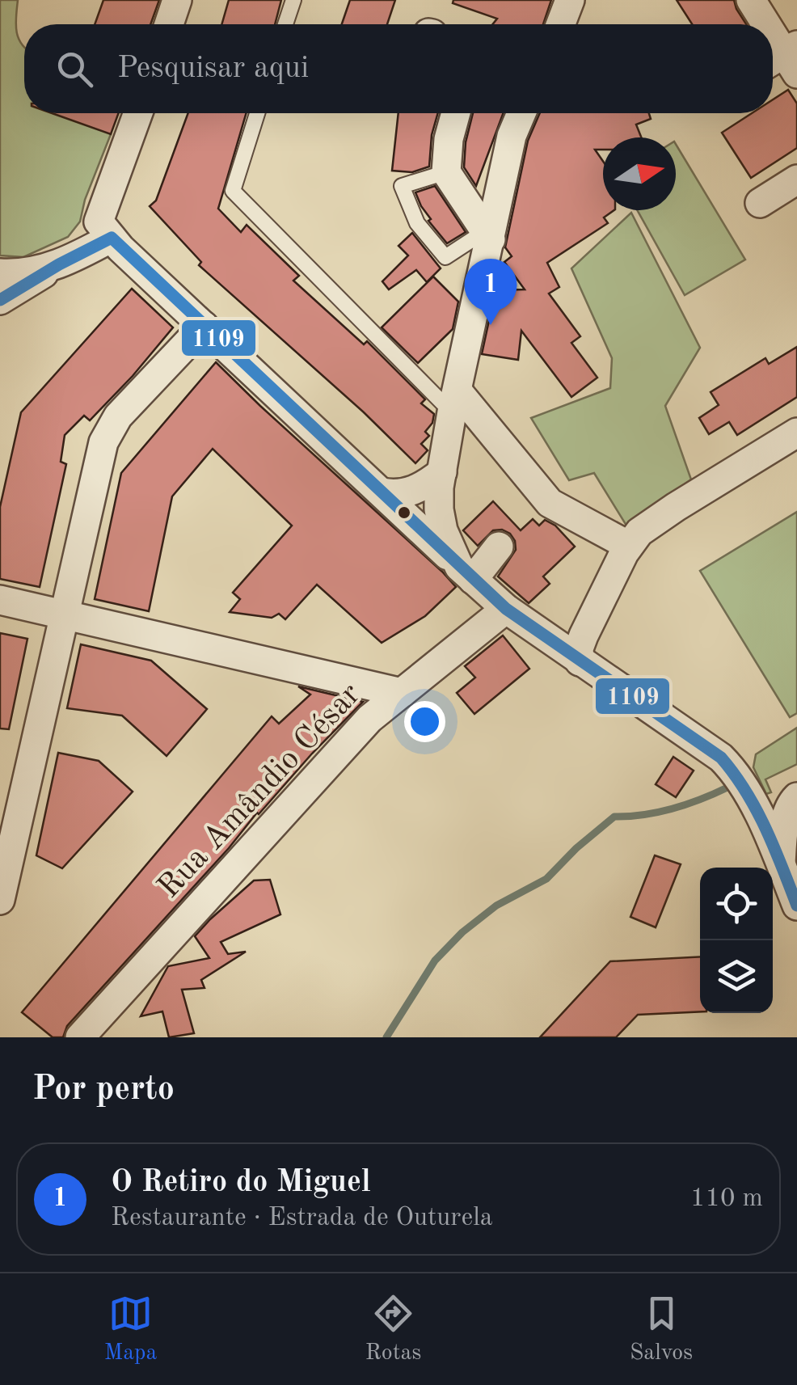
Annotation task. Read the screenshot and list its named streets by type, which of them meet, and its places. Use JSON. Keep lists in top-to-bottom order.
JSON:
{
  "streets": {
    "street": ["Rua Amândio César"]
  },
  "lines": ["transit line 1109"],
  "north": "right",
  "page": {
    "search": "Pesquisar aqui",
    "pins": "1",
    "heading": "Por perto",
    "list": [
      {
        "mark": "1",
        "name": "O Retiro do Miguel",
        "note": "Restaurante · Estrada de Outurela",
        "value": "110 m"
      }
    ],
    "nav": ["Mapa", "Rotas", "Salvos"]
  }
}
